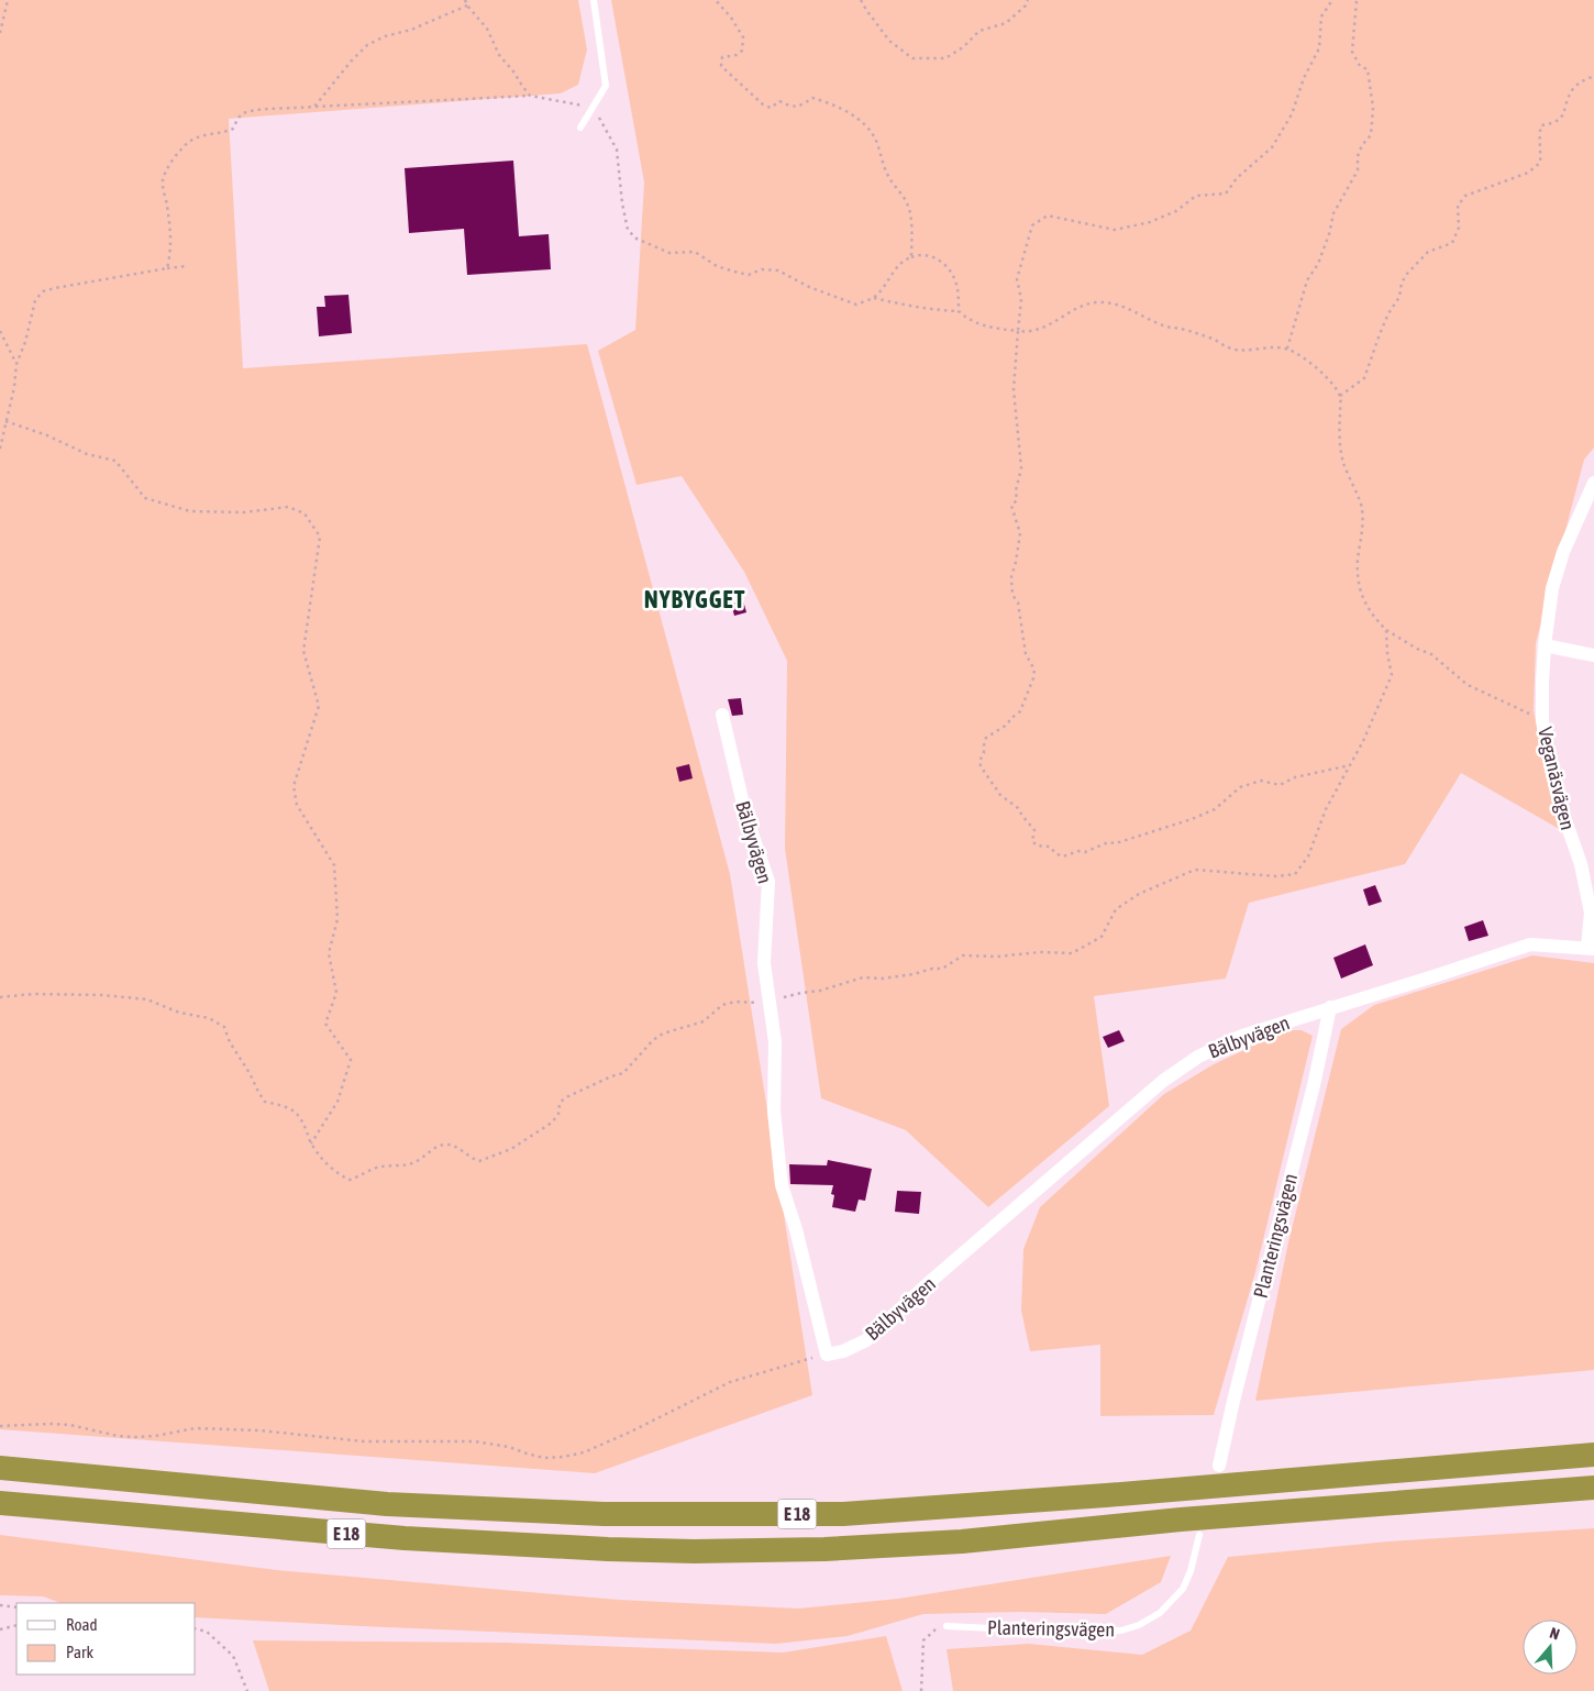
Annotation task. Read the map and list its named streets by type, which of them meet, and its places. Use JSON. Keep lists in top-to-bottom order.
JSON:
{
  "streets": {
    "highway": ["E 18"],
    "street": ["Veganäsvägen", "Bälbyvägen", "Planteringsvägen"]
  },
  "crossings": [
    ["Veganäsvägen", "Bälbyvägen"],
    ["Bälbyvägen", "Planteringsvägen"]
  ],
  "districts": ["NYBYGGET"],
  "legend": ["Road", "Park"],
  "north": "top"
}
